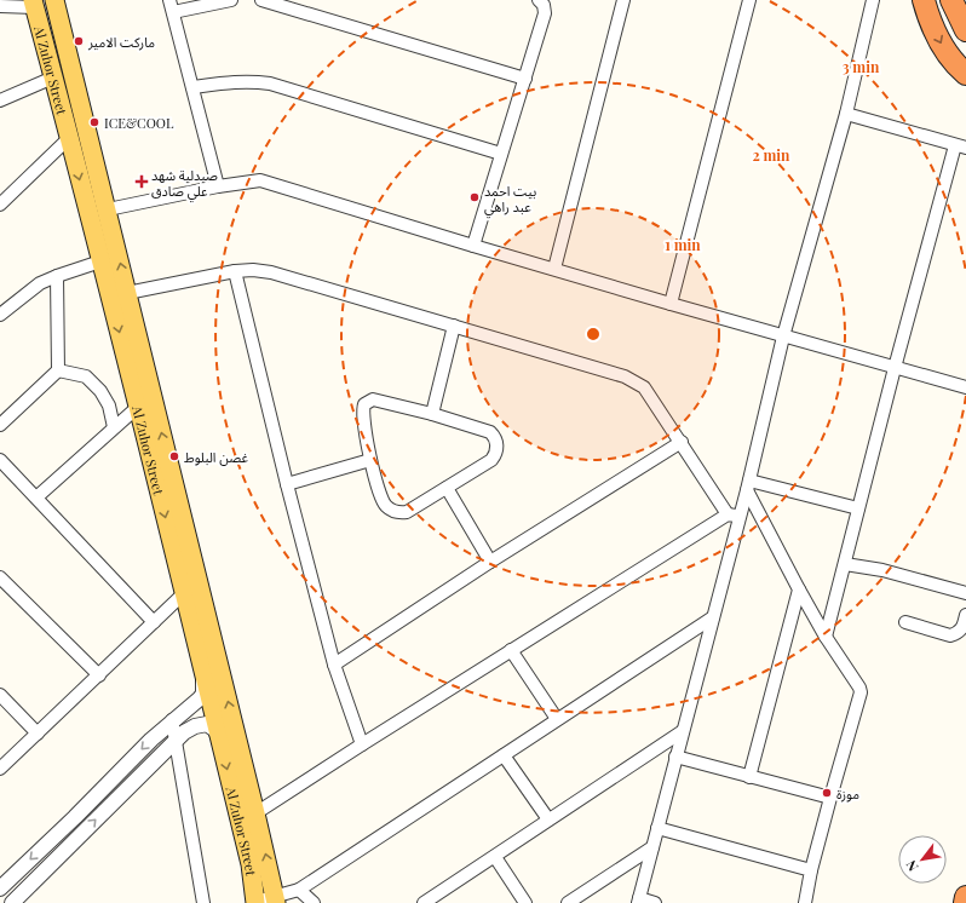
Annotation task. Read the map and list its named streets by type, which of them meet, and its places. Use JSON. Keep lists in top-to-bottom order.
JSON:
{
  "streets": {
    "main road": ["Al Zuhor Street"]
  },
  "places": {
    "other": [
      "ماركت الامير",
      "ICE&COOL",
      "بيت احمد عبد راهي",
      "غصن البلوط",
      "موزة"
    ],
    "health": ["صيدلية شهد علي صادق"]
  },
  "north": "bottom left",
  "rings": ["3 min", "2 min", "1 min"]
}
